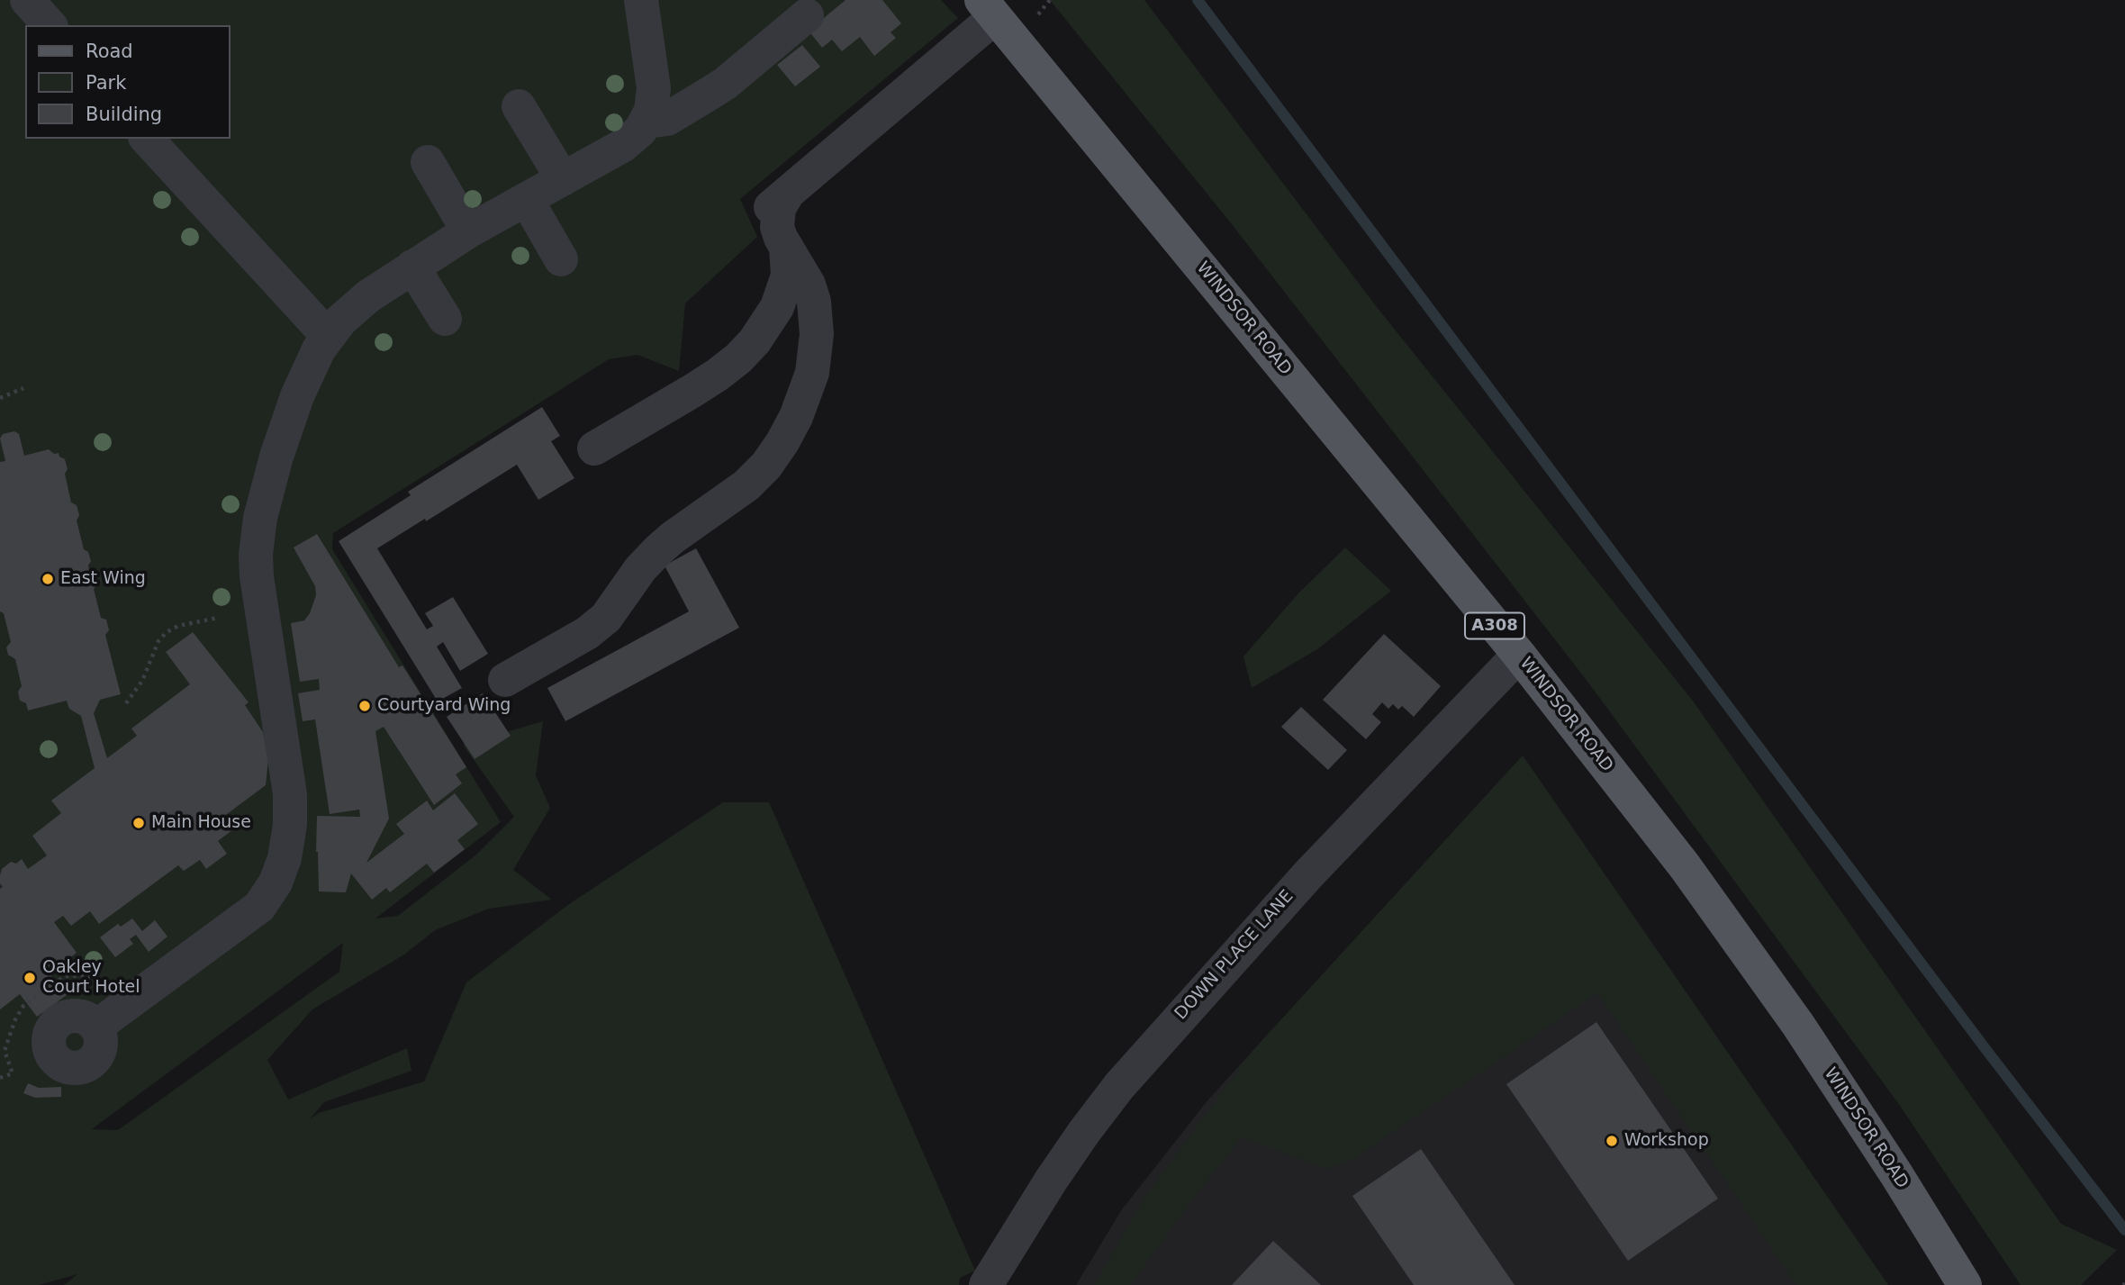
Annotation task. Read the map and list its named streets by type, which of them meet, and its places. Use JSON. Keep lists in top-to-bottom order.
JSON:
{
  "streets": {
    "main road": ["WINDSOR ROAD", "A308"],
    "street": ["DOWN PLACE LANE"]
  },
  "crossings": [
    ["WINDSOR ROAD", "DOWN PLACE LANE"]
  ],
  "places": [
    "East Wing",
    "Courtyard Wing",
    "Main House",
    "Oakley Court Hotel",
    "Workshop"
  ],
  "legend": ["Road", "Park", "Building"]
}
